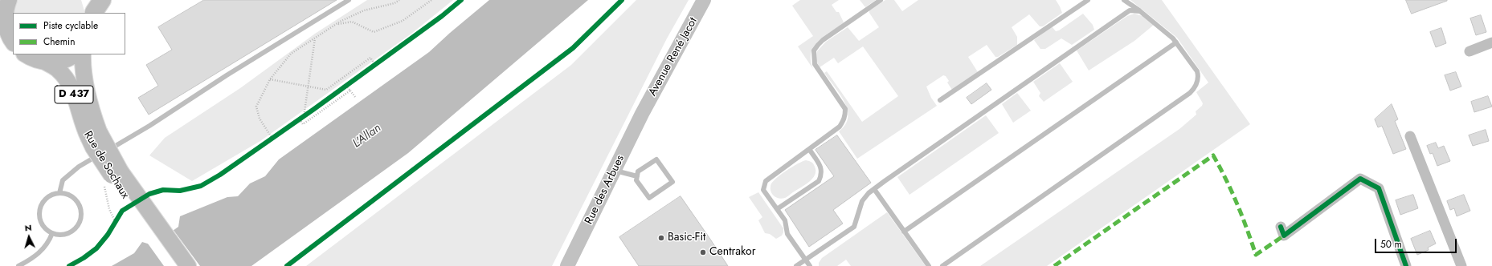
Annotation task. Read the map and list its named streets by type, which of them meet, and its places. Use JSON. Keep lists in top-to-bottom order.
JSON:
{
  "streets": {
    "main road": [
      "Avenue René Jacot",
      "D 437",
      "Rue de Sochaux",
      "Rue des Arbues"
    ]
  },
  "crossings": [
    ["Avenue René Jacot", "Rue des Arbues"]
  ],
  "water": ["L'Allan"],
  "places": ["Basic-Fit", "Centrakor"],
  "legend": ["Piste cyclable", "Chemin"],
  "scale_bar": "50 m",
  "north": "top"
}
